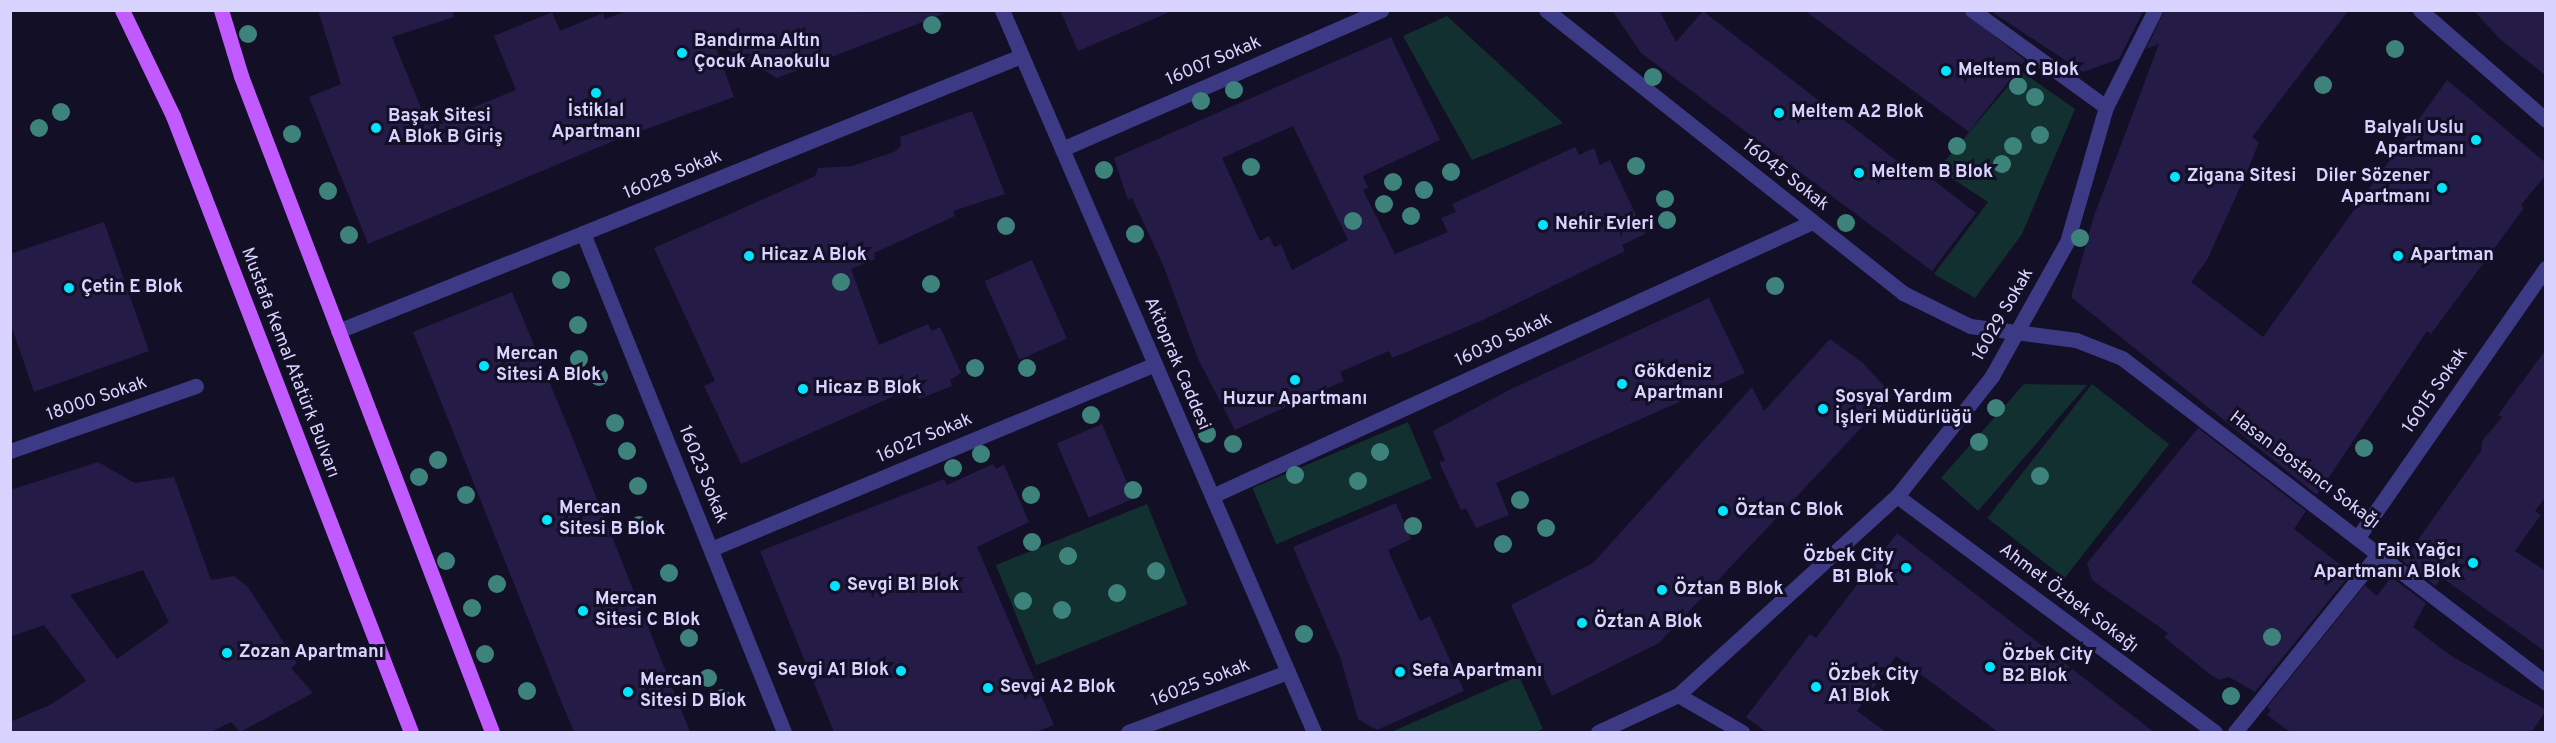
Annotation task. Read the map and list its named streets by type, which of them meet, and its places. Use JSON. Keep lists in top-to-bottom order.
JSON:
{
  "streets": {
    "main road": ["Mustafa Kemal Atatürk Bulvarı"],
    "street": [
      "16007 Sokak",
      "16028 Sokak",
      "16045 Sokak",
      "16029 Sokak",
      "16030 Sokak",
      "Aktoprak Caddesi",
      "16015 Sokak",
      "18000 Sokak",
      "16027 Sokak",
      "Hasan Bostancı Sokağı",
      "16023 Sokak",
      "Ahmet Özbek Sokağı",
      "16025 Sokak"
    ]
  },
  "crossings": [
    ["16007 Sokak", "Aktoprak Caddesi"],
    ["16028 Sokak", "Aktoprak Caddesi"],
    ["16028 Sokak", "16023 Sokak"],
    ["16045 Sokak", "16029 Sokak"],
    ["16045 Sokak", "16030 Sokak"],
    ["16045 Sokak", "Hasan Bostancı Sokağı"],
    ["16029 Sokak", "Hasan Bostancı Sokağı"],
    ["16029 Sokak", "Ahmet Özbek Sokağı"],
    ["16030 Sokak", "Aktoprak Caddesi"],
    ["Aktoprak Caddesi", "16027 Sokak"],
    ["Aktoprak Caddesi", "16025 Sokak"],
    ["16015 Sokak", "Hasan Bostancı Sokağı"],
    ["16027 Sokak", "16023 Sokak"]
  ],
  "places": [
    "Bandırma Altın Çocuk Anaokulu",
    "Meltem C Blok",
    "İstiklal Apartmanı",
    "Meltem A2 Blok",
    "Başak Sitesi A Blok B Giriş",
    "Balyalı Uslu Apartmanı",
    "Meltem B Blok",
    "Zigana Sitesi",
    "Diler Sözener Apartmanı",
    "Nehir Evleri",
    "Hicaz A Blok",
    "Apartman",
    "Çetin E Blok",
    "Mercan Sitesi A Blok",
    "Huzur Apartmanı",
    "Gökdeniz Apartmanı",
    "Hicaz B Blok",
    "Sosyal Yardım İşleri Müdürlüğü",
    "Öztan C Blok",
    "Mercan Sitesi B Blok",
    "Faik Yağcı Apartmanı A Blok",
    "Özbek City B1 Blok",
    "Sevgi B1 Blok",
    "Öztan B Blok",
    "Mercan Sitesi C Blok",
    "Öztan A Blok",
    "Zozan Apartmanı",
    "Özbek City B2 Blok",
    "Sevgi A1 Blok",
    "Sefa Apartmanı",
    "Özbek City A1 Blok",
    "Sevgi A2 Blok",
    "Mercan Sitesi D Blok"
  ]
}
